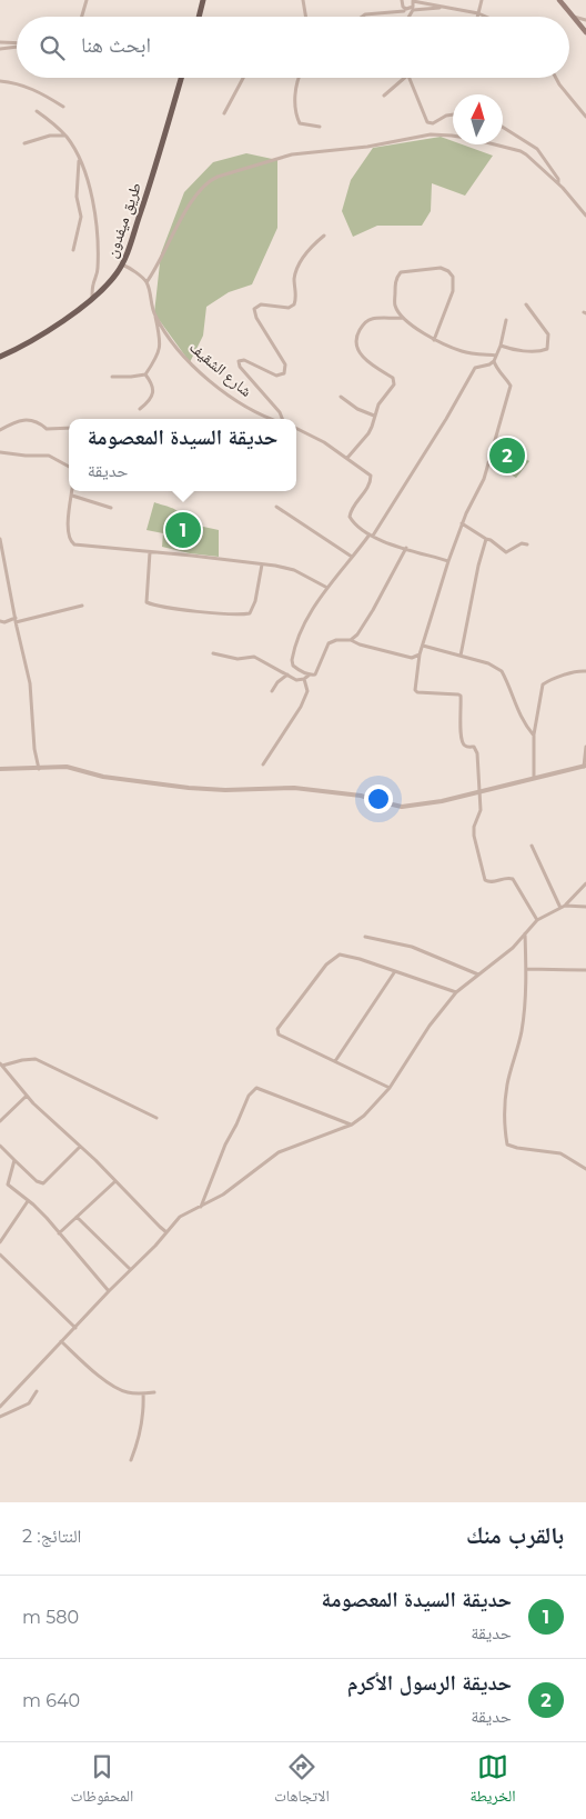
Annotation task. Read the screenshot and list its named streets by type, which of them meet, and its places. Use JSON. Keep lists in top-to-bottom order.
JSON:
{
  "streets": {
    "main road": ["طريق ميفدون"],
    "street": ["شارع الشقيف"]
  },
  "north": "top",
  "page": {
    "search": "ابحث هنا",
    "popup": ["حديقة السيدة المعصومة", "حديقة"],
    "pins": ["2", "1"],
    "heading": ["بالقرب منك", "النتائج: 2"],
    "list": [
      {
        "mark": "1",
        "name": "حديقة السيدة المعصومة",
        "note": "حديقة",
        "value": "580 m"
      },
      {
        "mark": "2",
        "name": "حديقة الرسول الأكرم",
        "note": "حديقة",
        "value": "640 m"
      }
    ],
    "nav": ["الخريطة", "الاتجاهات", "المحفوظات"]
  }
}
